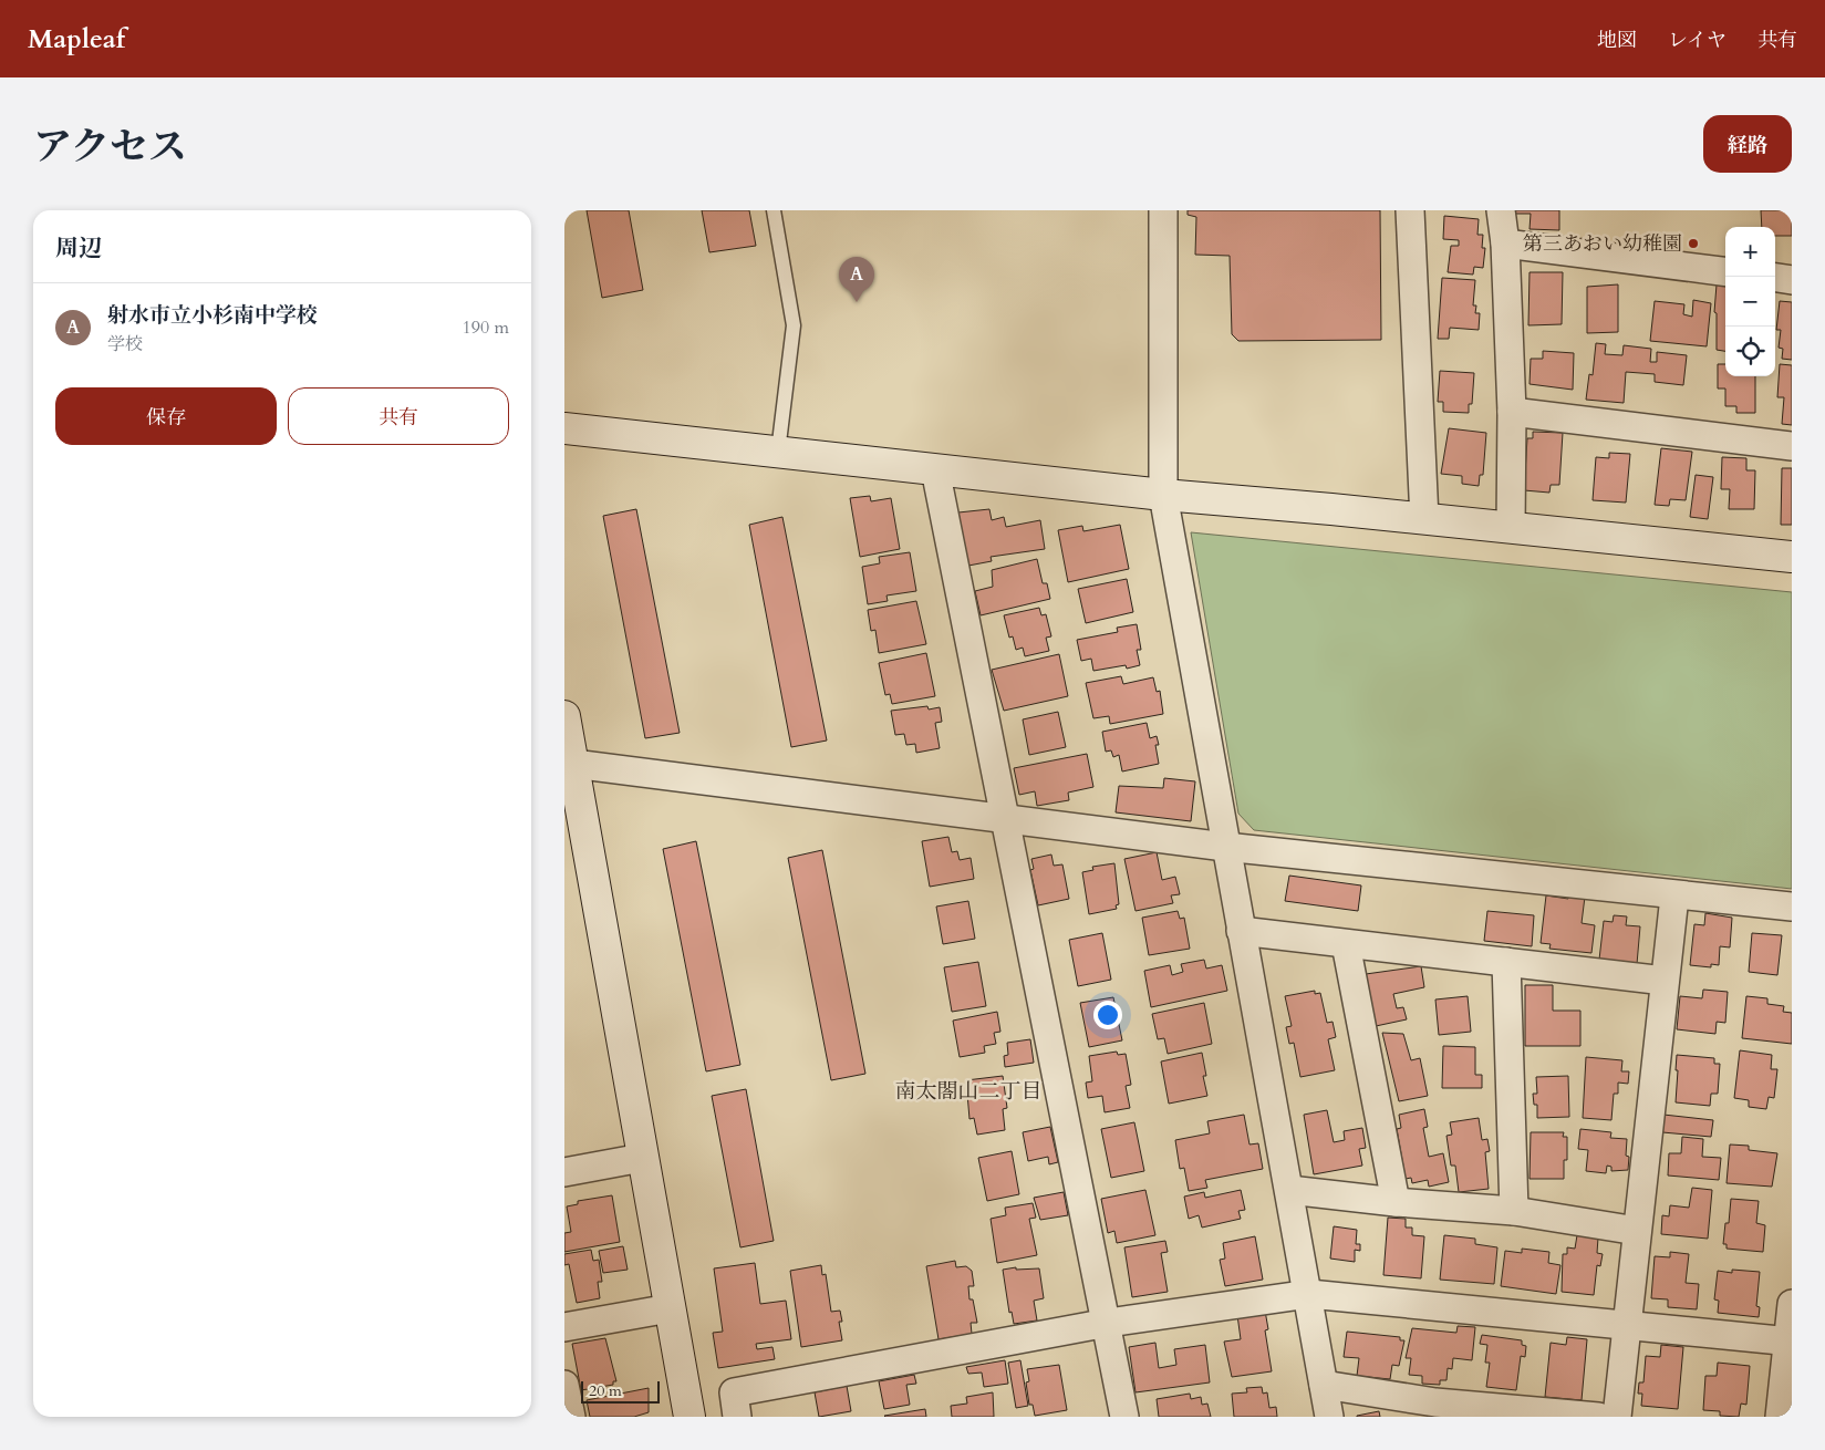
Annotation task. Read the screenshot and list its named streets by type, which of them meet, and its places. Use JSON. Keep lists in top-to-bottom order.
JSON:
{
  "districts": ["南太閤山二丁目"],
  "places": ["第三あおい幼稚園"],
  "scale_bar": "20 m",
  "page": {
    "header": "Mapleaf",
    "nav": ["地図", "レイヤ", "共有"],
    "title": "アクセス",
    "buttons": [
      "経路",
      ["保存", "共有"]
    ],
    "heading": "周辺",
    "map_buttons": ["+", "−"],
    "pins": "A",
    "list": [
      {
        "mark": "A",
        "name": "射水市立小杉南中学校",
        "note": "学校",
        "value": "190 m"
      }
    ],
    "scale": "20 m"
  }
}
